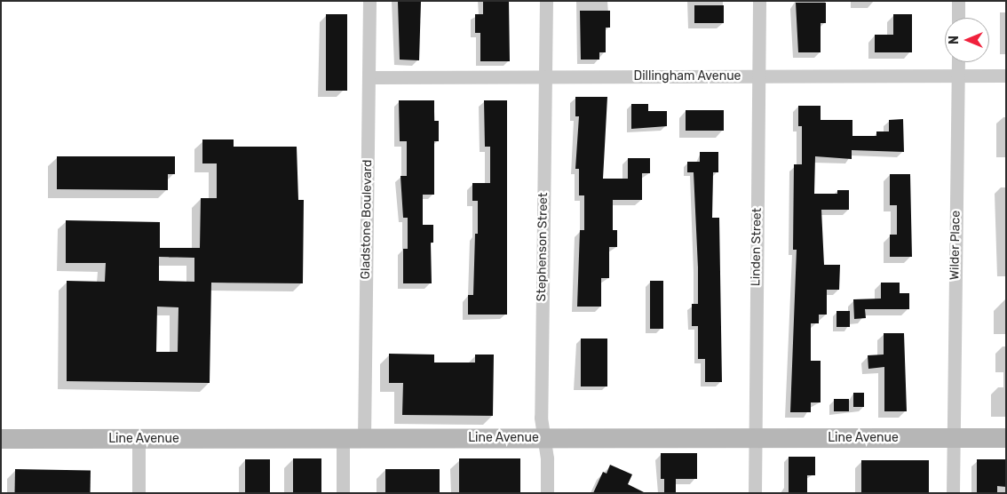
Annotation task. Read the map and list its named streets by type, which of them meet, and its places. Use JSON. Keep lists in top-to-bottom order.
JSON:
{
  "streets": {
    "main road": ["Line Avenue"],
    "street": [
      "Dillingham Avenue",
      "Gladstone Boulevard",
      "Wilder Place",
      "Stephenson Street",
      "Linden Street"
    ]
  },
  "crossings": [
    ["Dillingham Avenue", "Gladstone Boulevard"],
    ["Dillingham Avenue", "Wilder Place"],
    ["Dillingham Avenue", "Stephenson Street"],
    ["Dillingham Avenue", "Linden Street"],
    ["Gladstone Boulevard", "Line Avenue"],
    ["Wilder Place", "Line Avenue"],
    ["Stephenson Street", "Line Avenue"],
    ["Linden Street", "Line Avenue"]
  ],
  "north": "left"
}
